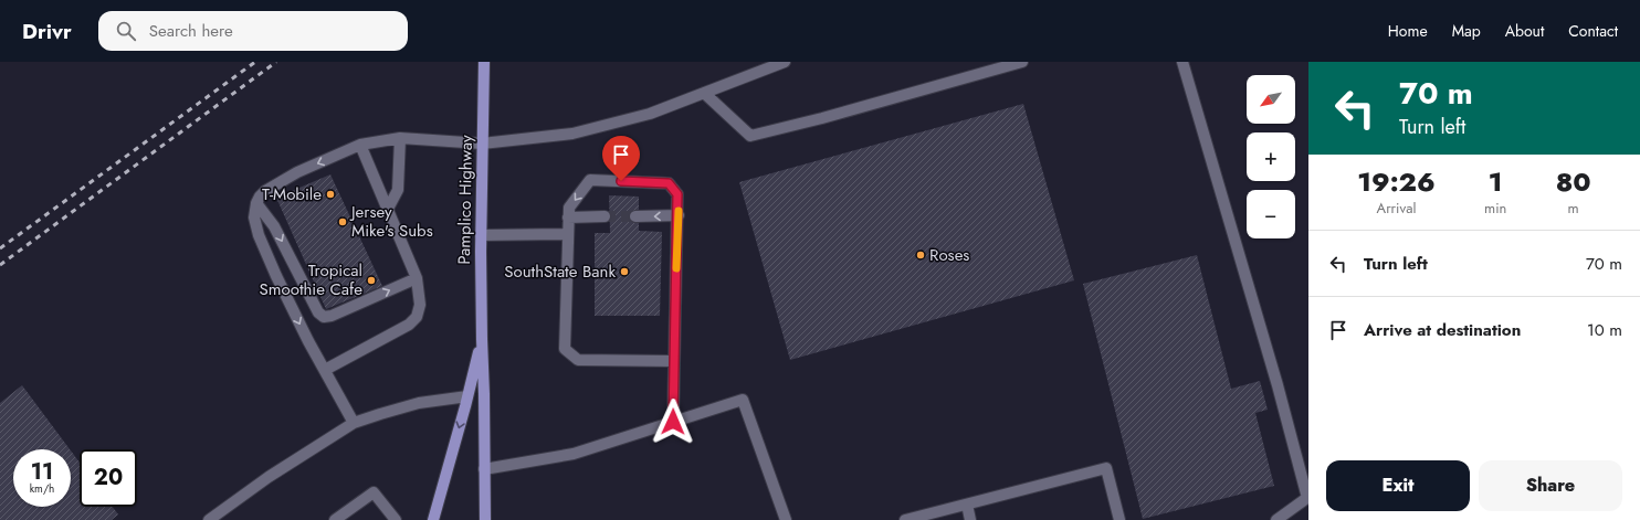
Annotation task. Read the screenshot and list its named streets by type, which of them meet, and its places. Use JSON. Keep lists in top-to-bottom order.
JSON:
{
  "streets": {
    "main road": ["Pamplico Highway"]
  },
  "places": [
    "T-Mobile",
    "Jersey Mike's Subs",
    "Roses",
    "SouthState Bank",
    "Tropical Smoothie Cafe"
  ],
  "north": "bottom left",
  "page": {
    "header": "Drivr",
    "search": "Search here",
    "nav": [
      "Home",
      "Map",
      "About",
      "Contact"
    ],
    "turn": ["70 m", "Turn left"],
    "map_buttons": ["+", "−"],
    "eta": [
      "19:26",
      "Arrival",
      "1",
      "min",
      "80",
      "m"
    ],
    "list": [
      {
        "name": "Turn left",
        "value": "70 m"
      },
      {
        "name": "Arrive at destination",
        "value": "10 m"
      }
    ],
    "speed": "11 km/h",
    "limit": "20",
    "buttons": ["Exit", "Share"]
  }
}
